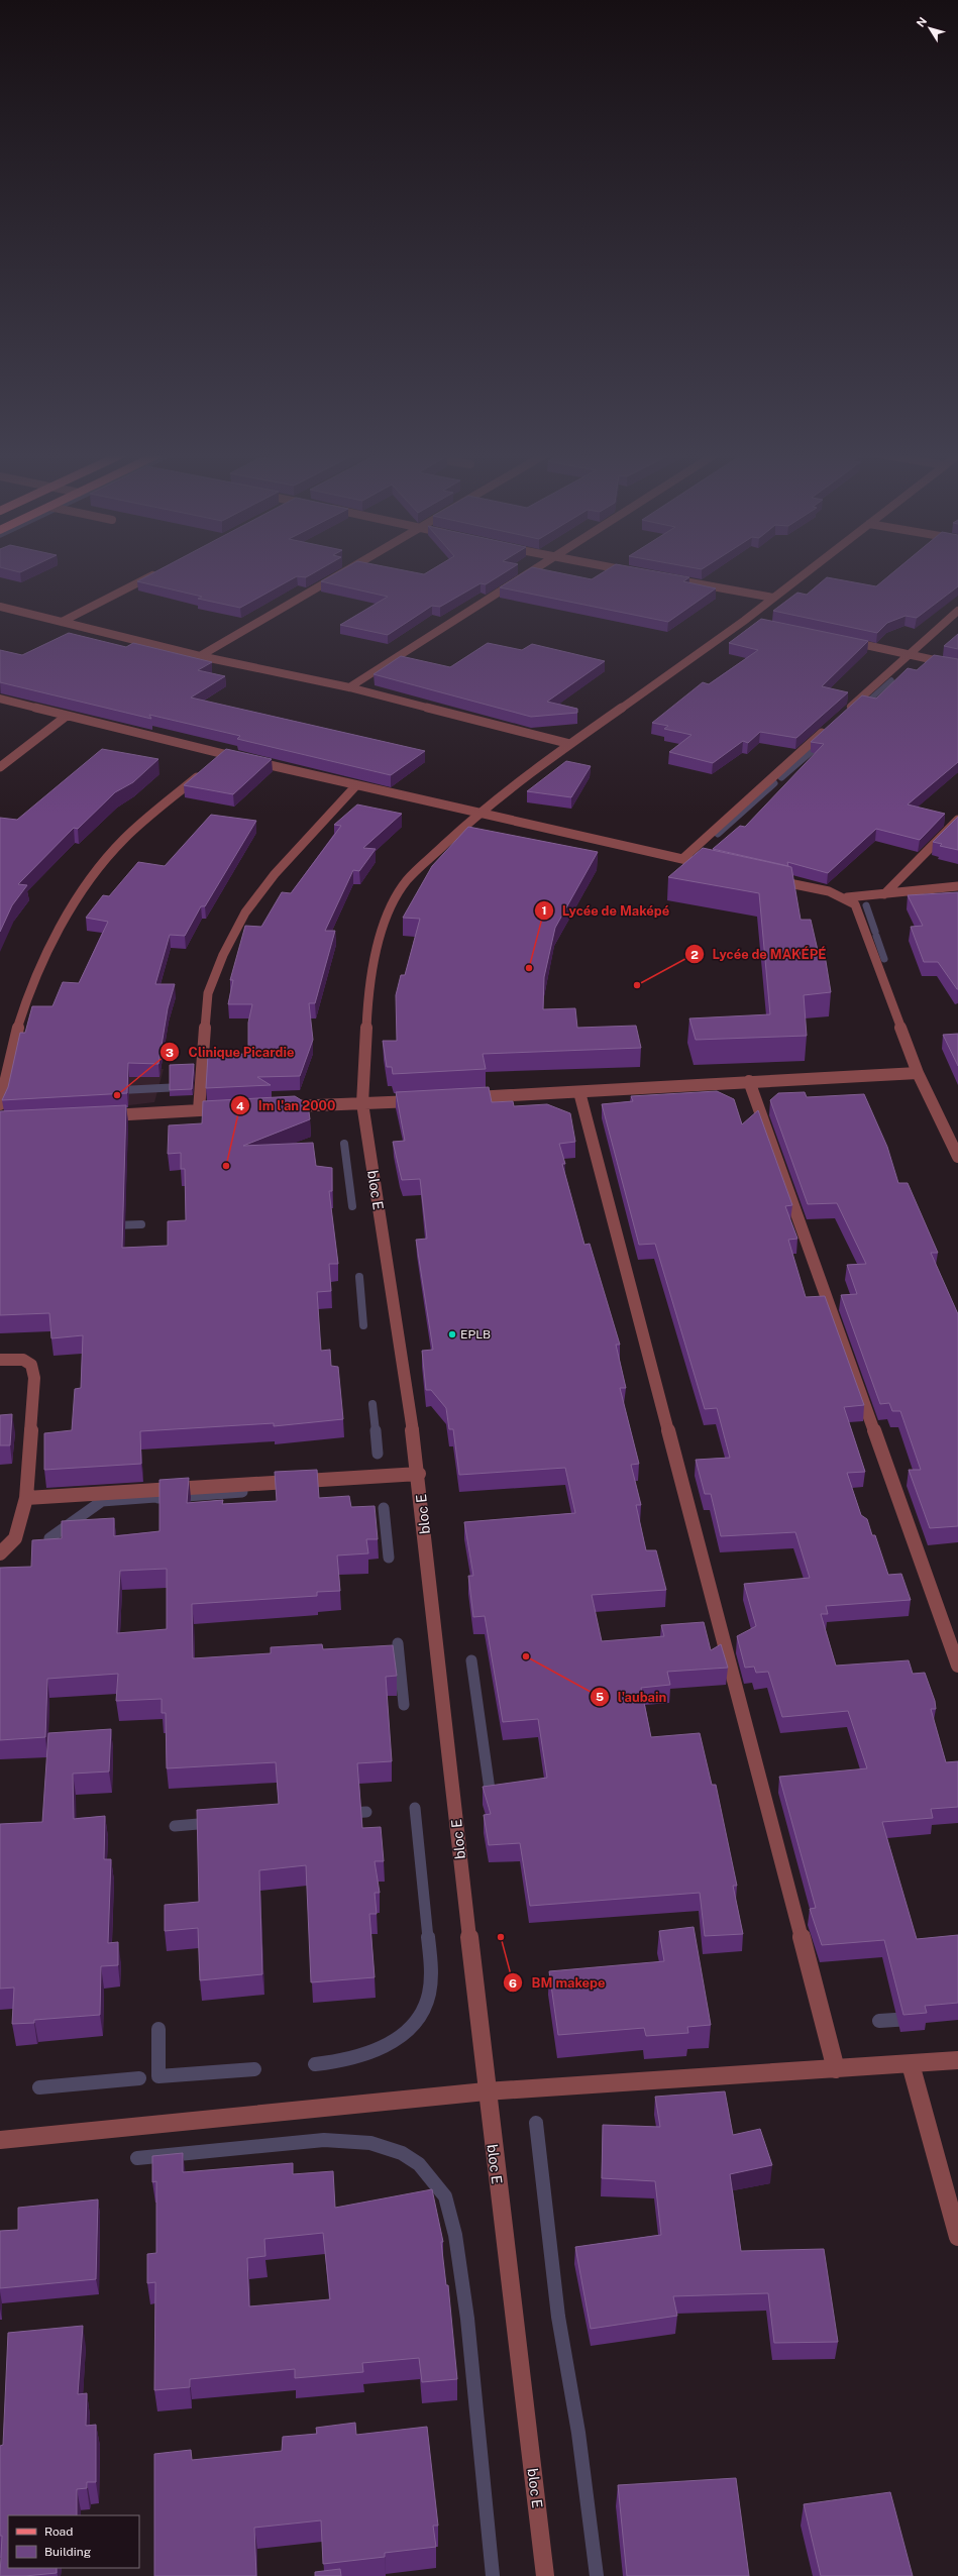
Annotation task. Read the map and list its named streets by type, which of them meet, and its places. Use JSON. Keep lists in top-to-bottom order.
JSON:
{
  "streets": {
    "street": ["bloc E"]
  },
  "places": [
    "Lycée de Maképé",
    "Lycée de MAKÉPÉ",
    "Clinique Picardie",
    "Im l'an 2000",
    "EPLB",
    "l'aubain",
    "BM makepe"
  ],
  "legend": ["Road", "Building"],
  "north": "top left"
}
